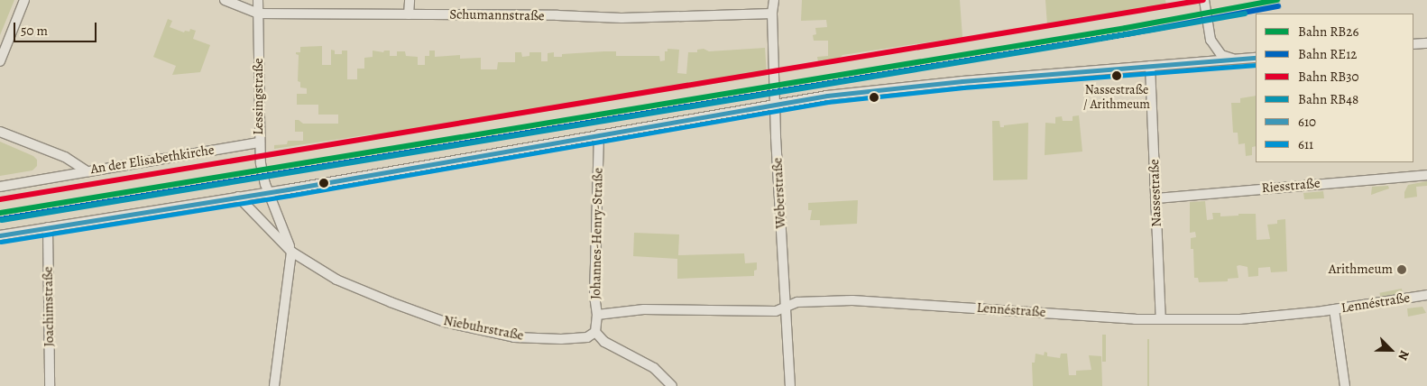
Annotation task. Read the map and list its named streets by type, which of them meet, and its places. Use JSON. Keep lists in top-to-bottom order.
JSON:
{
  "streets": {
    "street": [
      "Schumannstraße",
      "Lessingstraße",
      "An der Elisabethkirche",
      "Riesstraße",
      "Weberstraße",
      "Nassestraße",
      "Johannes-Henry-Straße",
      "Lennéstraße",
      "Joachimstraße",
      "Niebuhrstraße"
    ]
  },
  "crossings": [
    ["Schumannstraße", "Lessingstraße"],
    ["Schumannstraße", "Weberstraße"],
    ["Lessingstraße", "An der Elisabethkirche"],
    ["Riesstraße", "Nassestraße"],
    ["Weberstraße", "Lennéstraße"],
    ["Nassestraße", "Lennéstraße"],
    ["Johannes-Henry-Straße", "Lennéstraße"],
    ["Johannes-Henry-Straße", "Niebuhrstraße"]
  ],
  "places": ["Nassestraße / Arithmeum", "Arithmeum"],
  "lines": [
    "rail line RB26",
    "rail line RB30",
    "rail line RE12",
    "rail line RB48",
    "transit line 610",
    "transit line 611"
  ],
  "legend": [
    "Bahn RB26",
    "Bahn RE12",
    "Bahn RB30",
    "Bahn RB48",
    "610",
    "611"
  ],
  "scale_bar": "50 m",
  "north": "bottom right"
}
